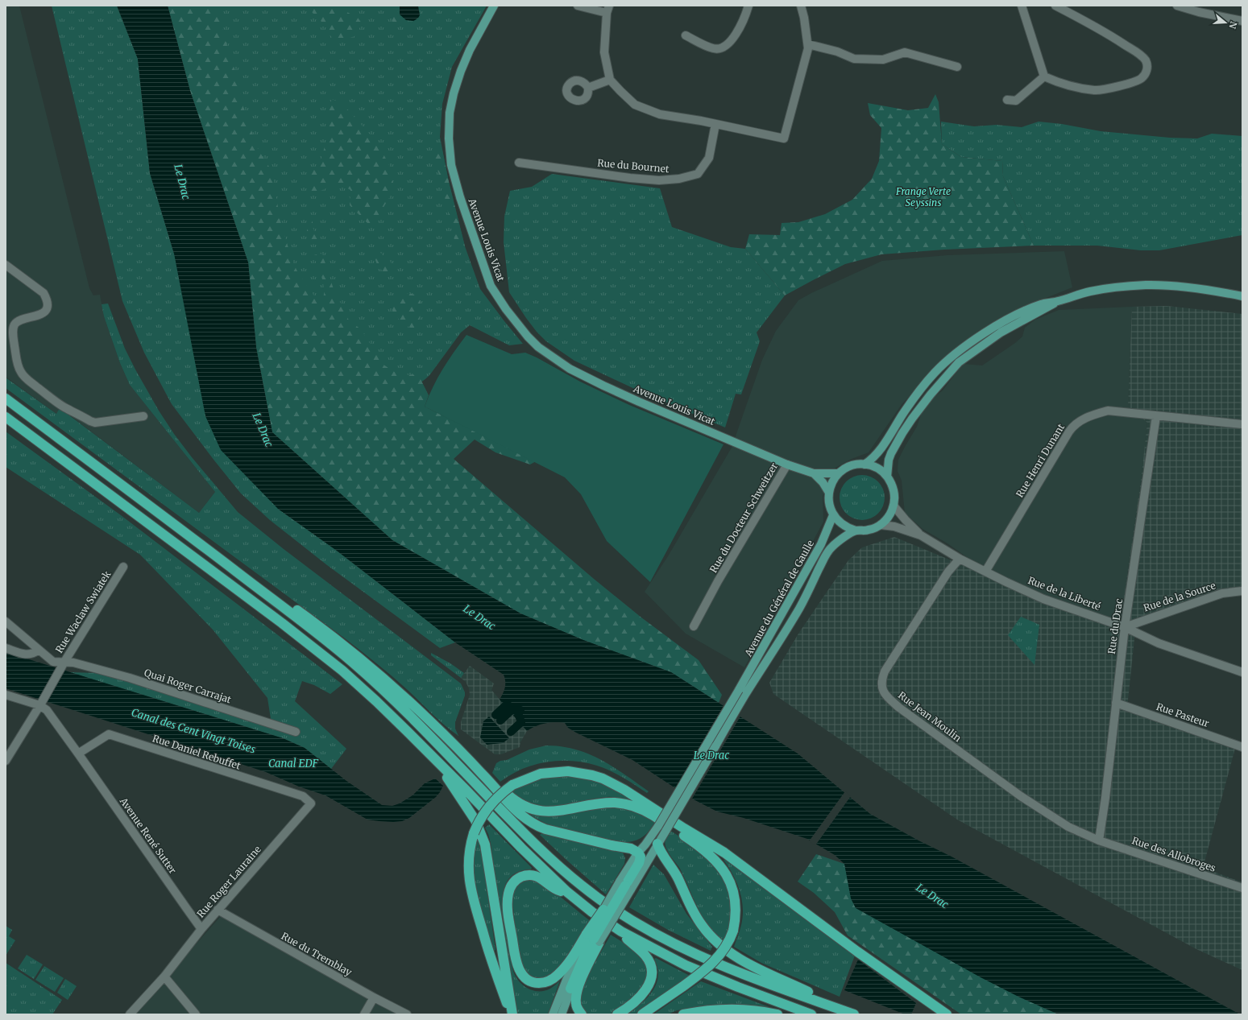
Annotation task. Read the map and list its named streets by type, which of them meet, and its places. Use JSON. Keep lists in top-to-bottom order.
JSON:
{
  "streets": {
    "main road": ["Avenue Louis Vicat", "Avenue du Général de Gaulle"],
    "street": [
      "Rue du Bournet",
      "Rue Henri Dunant",
      "Rue du Docteur Schweitzer",
      "Rue de la Liberté",
      "Rue de la Source",
      "Rue Waclaw Swiatek",
      "Rue du Drac",
      "Quai Roger Carrajat",
      "Rue Pasteur",
      "Rue Jean Moulin",
      "Rue Daniel Rebuffet",
      "Avenue René Sutter",
      "Rue des Allobroges",
      "Rue Roger Lauraine",
      "Rue du Tremblay"
    ]
  },
  "crossings": [
    ["Avenue Louis Vicat", "Rue du Docteur Schweitzer"],
    ["Rue Henri Dunant", "Rue de la Liberté"],
    ["Rue Henri Dunant", "Rue du Drac"],
    ["Rue de la Liberté", "Rue de la Source"],
    ["Rue de la Liberté", "Avenue du Général de Gaulle"],
    ["Rue de la Liberté", "Rue du Drac"],
    ["Rue de la Liberté", "Rue Jean Moulin"],
    ["Rue de la Source", "Rue du Drac"],
    ["Rue Waclaw Swiatek", "Quai Roger Carrajat"],
    ["Rue Waclaw Swiatek", "Avenue René Sutter"],
    ["Rue du Drac", "Rue Pasteur"],
    ["Rue du Drac", "Rue Jean Moulin"],
    ["Rue du Drac", "Rue des Allobroges"],
    ["Rue Jean Moulin", "Rue des Allobroges"],
    ["Rue Daniel Rebuffet", "Avenue René Sutter"],
    ["Rue Daniel Rebuffet", "Rue Roger Lauraine"],
    ["Avenue René Sutter", "Rue Roger Lauraine"],
    ["Rue Roger Lauraine", "Rue du Tremblay"]
  ],
  "water": ["Le Drac", "Canal des Cent Vingt Toises", "Canal EDF"],
  "parks": ["Frange Verte Seyssins"],
  "north": "right"
}
